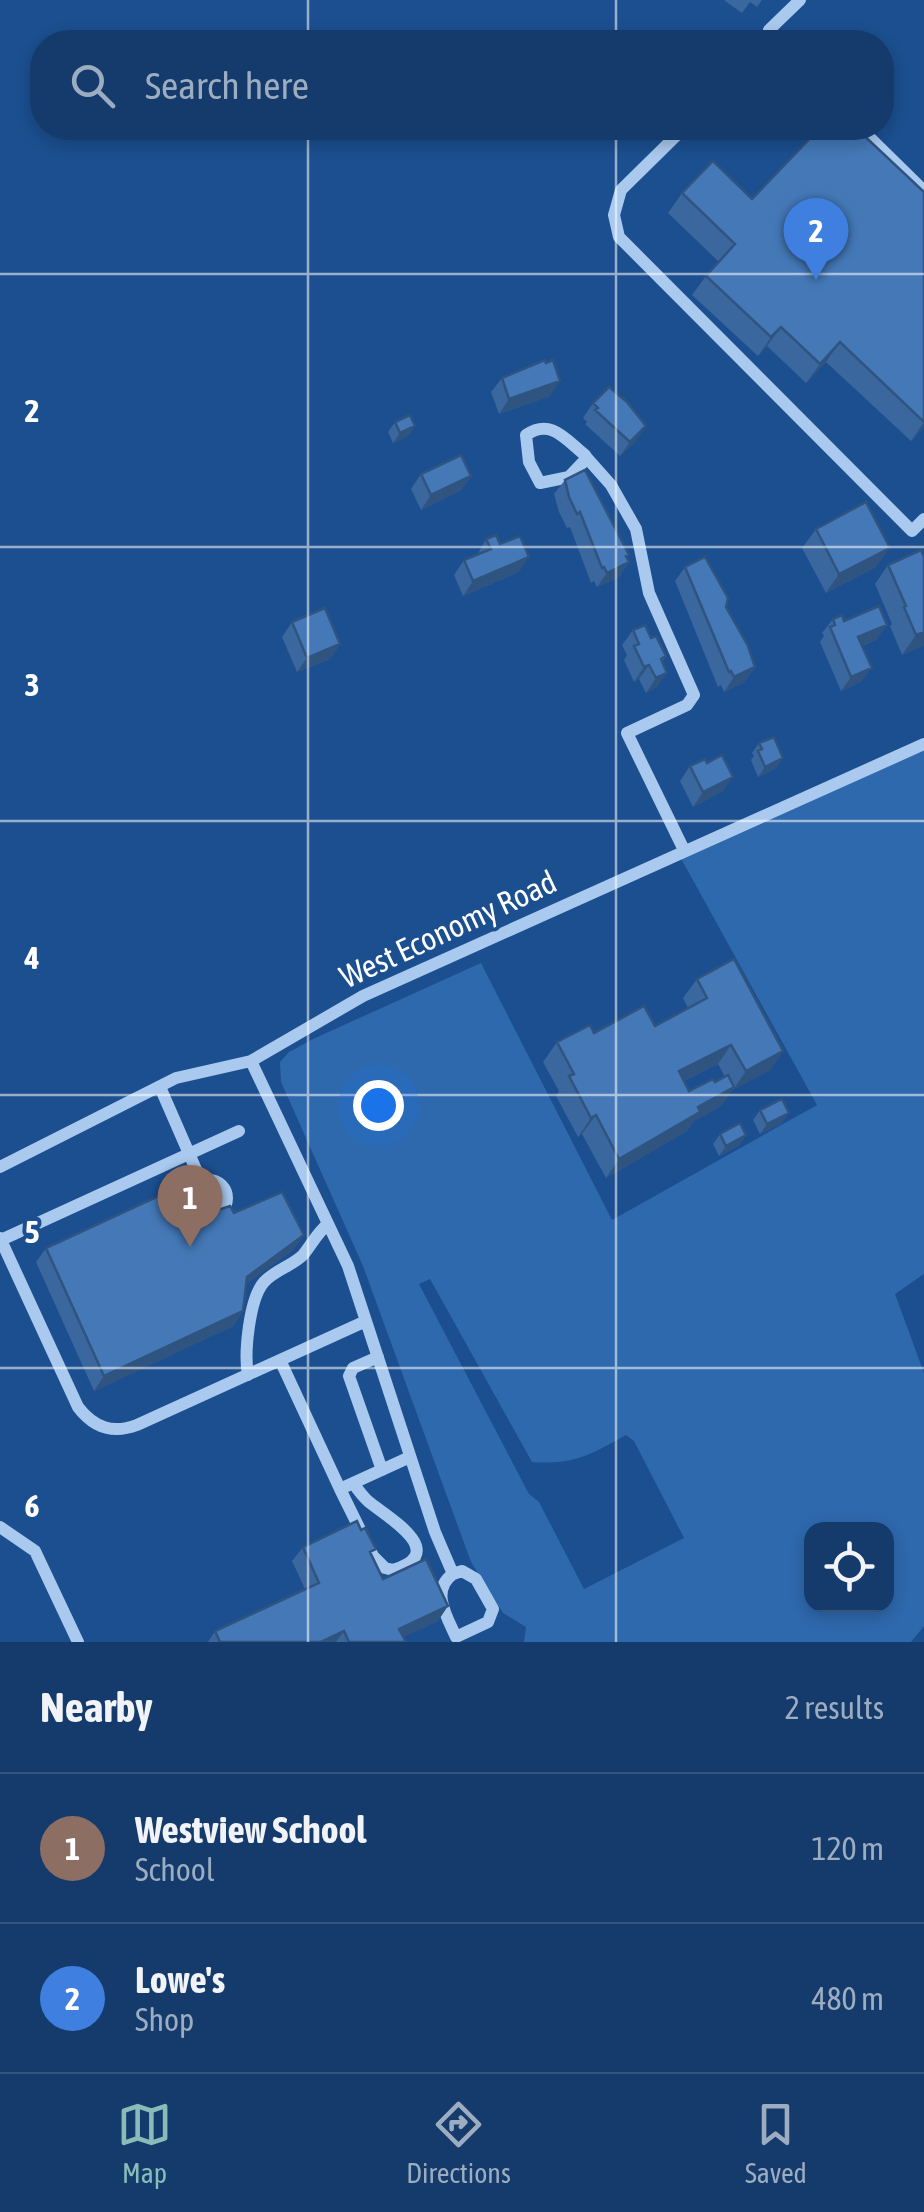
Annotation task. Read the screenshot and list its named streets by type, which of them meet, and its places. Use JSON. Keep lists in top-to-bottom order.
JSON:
{
  "streets": {
    "street": ["West Economy Road"]
  },
  "page": {
    "search": "Search here",
    "pins": ["2", "1"],
    "heading": ["Nearby", "2 results"],
    "list": [
      {
        "mark": "1",
        "name": "Westview School",
        "note": "School",
        "value": "120 m"
      },
      {
        "mark": "2",
        "name": "Lowe's",
        "note": "Shop",
        "value": "480 m"
      }
    ],
    "nav": ["Map", "Directions", "Saved"]
  },
  "grid": {
    "rows": [
      "2",
      "3",
      "4",
      "5",
      "6"
    ]
  }
}
